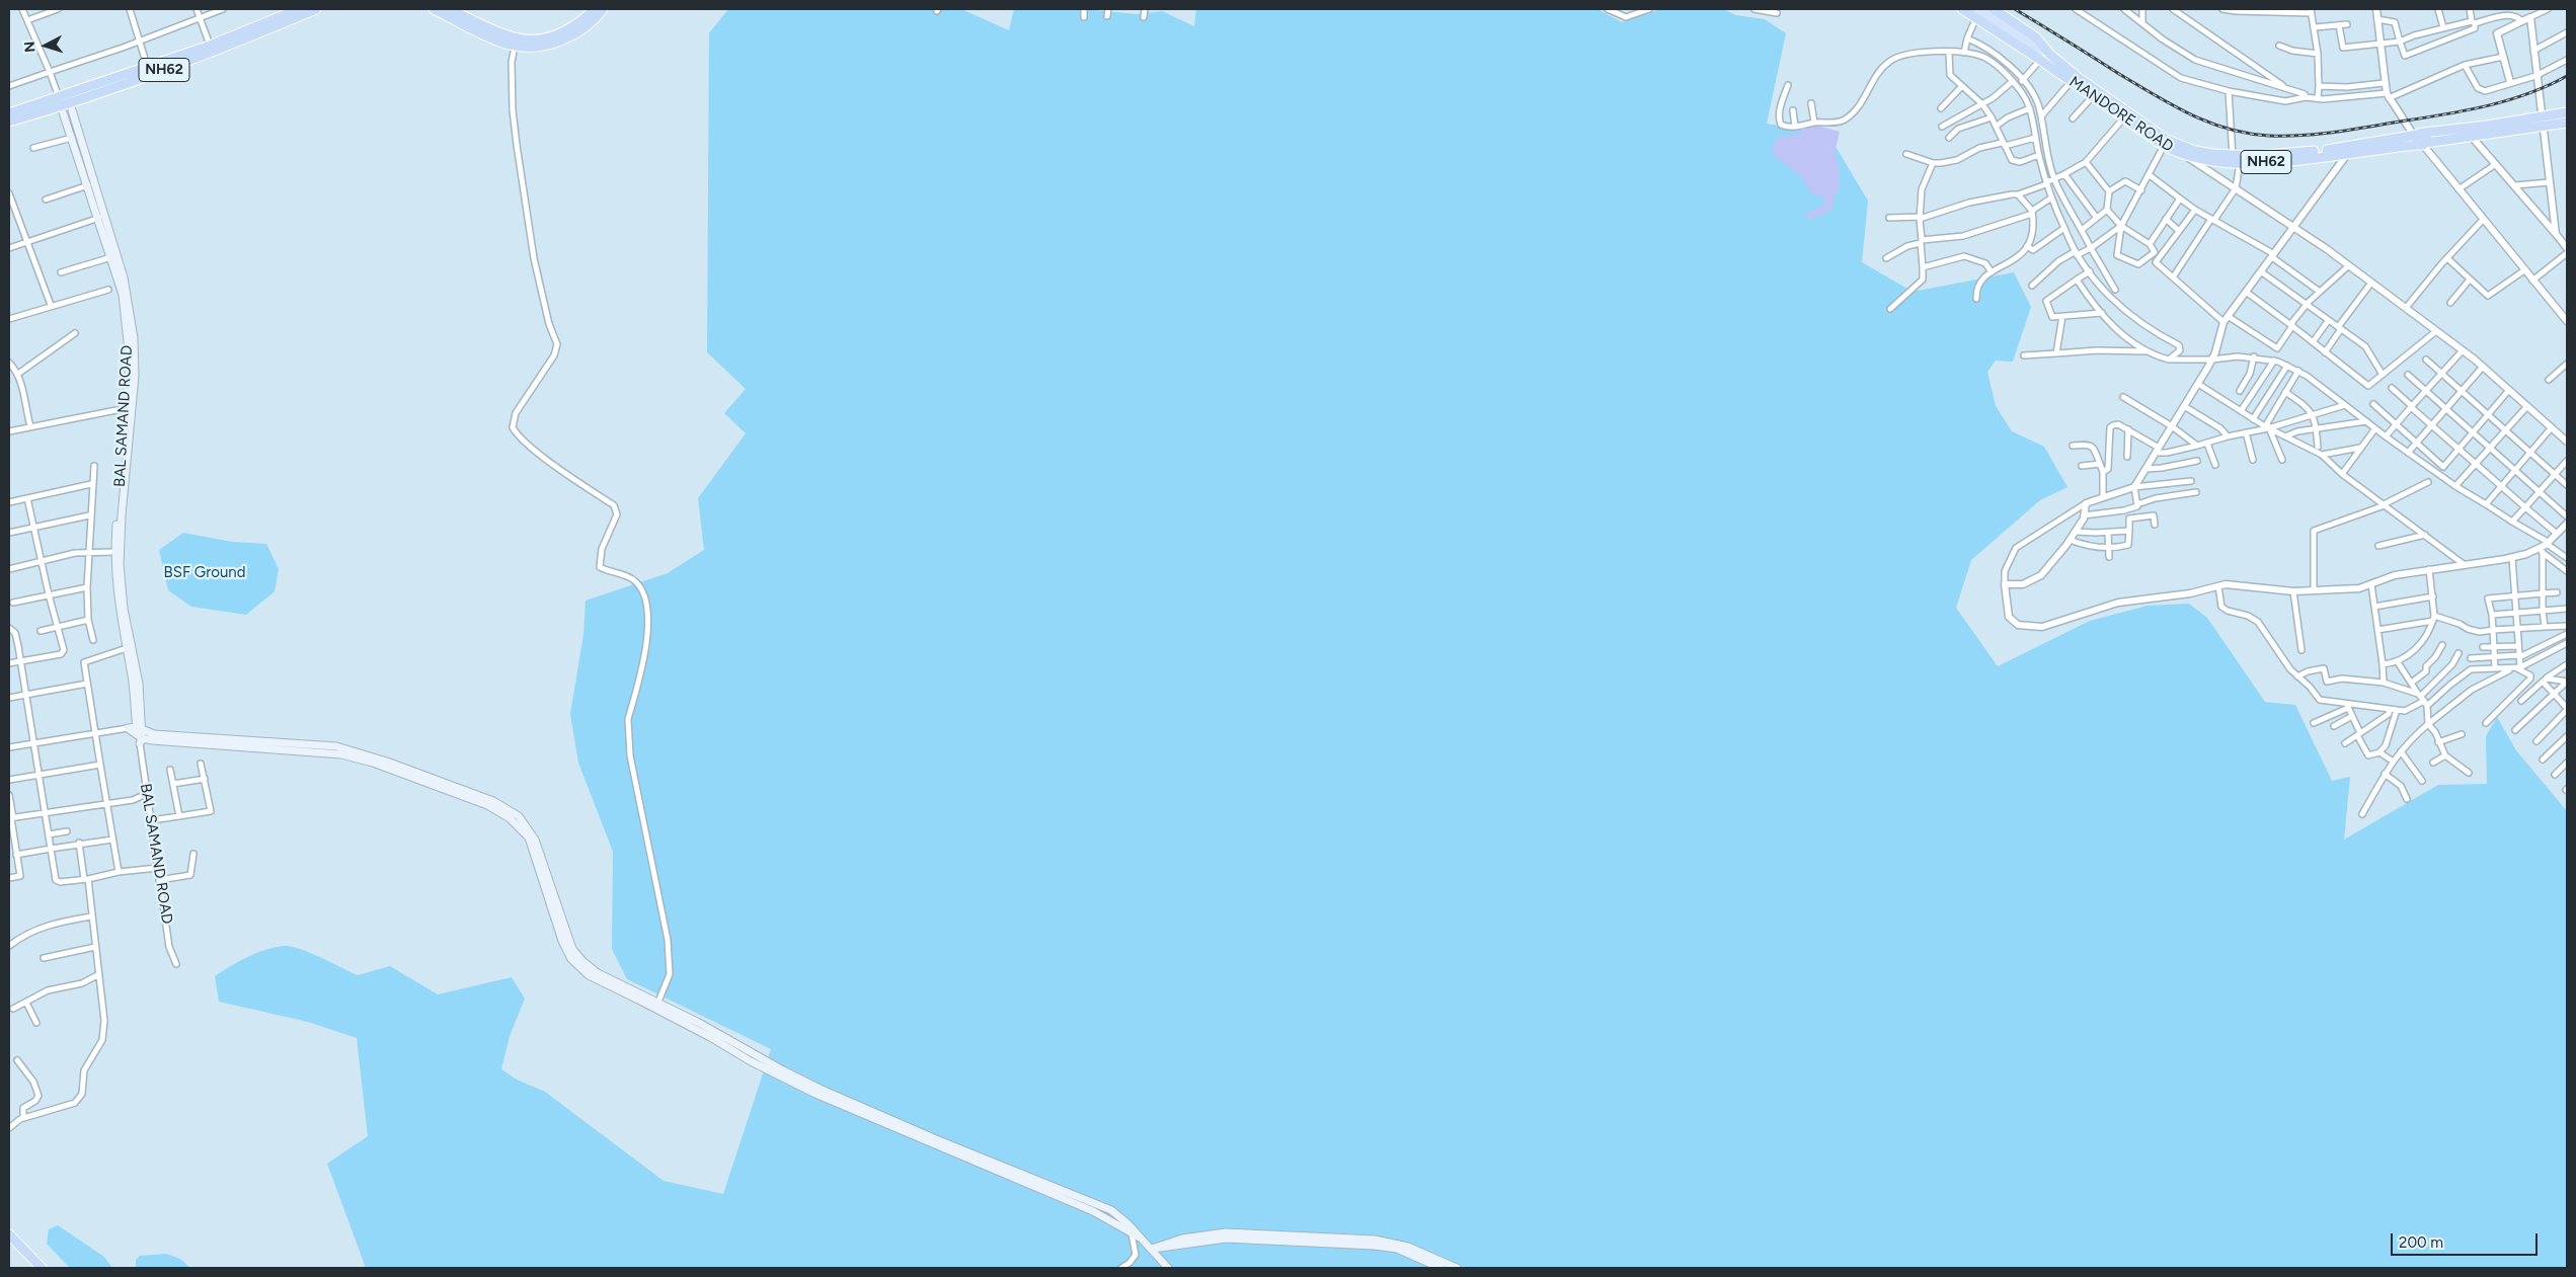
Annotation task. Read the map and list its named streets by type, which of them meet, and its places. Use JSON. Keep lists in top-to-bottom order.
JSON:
{
  "streets": {
    "highway": ["NH62", "MANDORE ROAD"],
    "main road": ["BAL SAMAND ROAD"]
  },
  "crossings": [
    ["NH62", "BAL SAMAND ROAD"]
  ],
  "parks": ["BSF Ground"],
  "scale_bar": "200 m",
  "north": "left"
}
